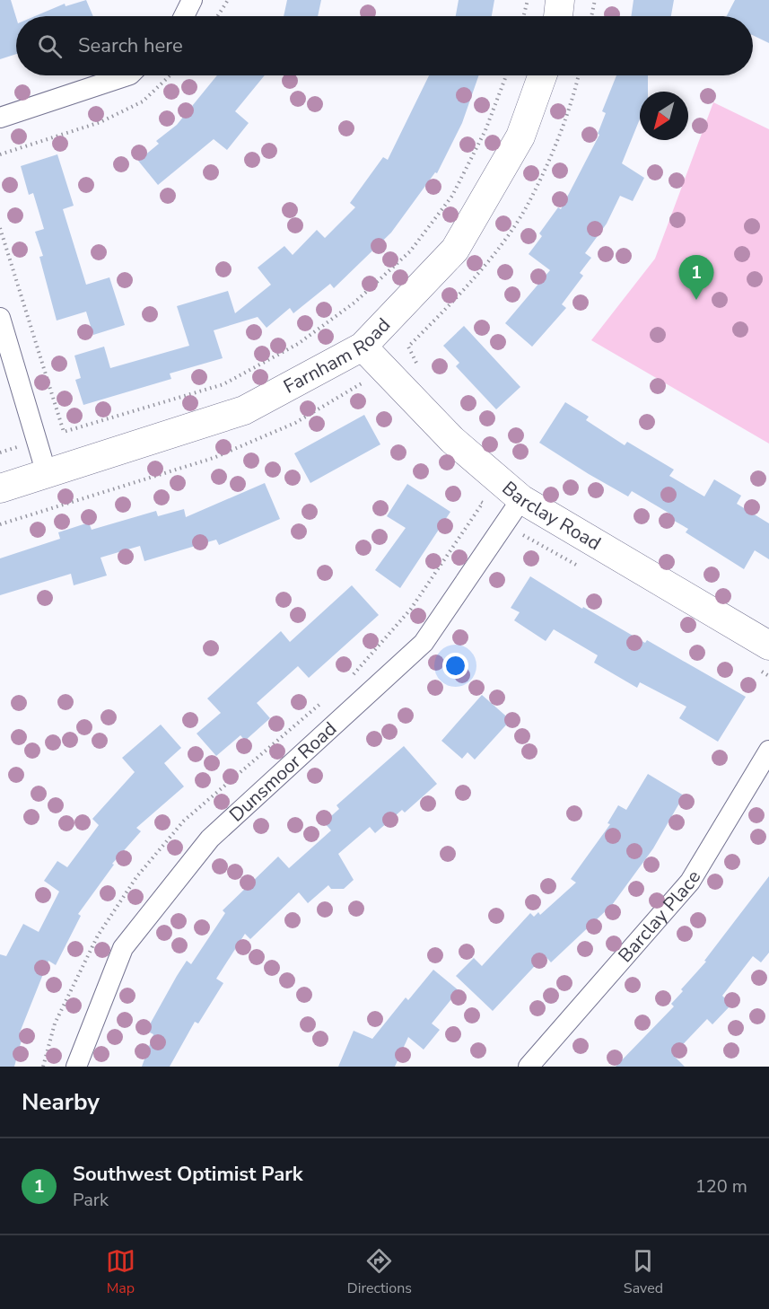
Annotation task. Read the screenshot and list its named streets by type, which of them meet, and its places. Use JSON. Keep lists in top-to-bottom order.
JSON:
{
  "streets": {
    "street": [
      "Farnham Road",
      "Barclay Road",
      "Dunsmoor Road",
      "Barclay Place"
    ]
  },
  "crossings": [
    ["Farnham Road", "Barclay Road"],
    ["Barclay Road", "Dunsmoor Road"]
  ],
  "north": "bottom left",
  "page": {
    "search": "Search here",
    "pins": "1",
    "heading": "Nearby",
    "list": [
      {
        "mark": "1",
        "name": "Southwest Optimist Park",
        "note": "Park",
        "value": "120 m"
      }
    ],
    "nav": ["Map", "Directions", "Saved"]
  }
}
